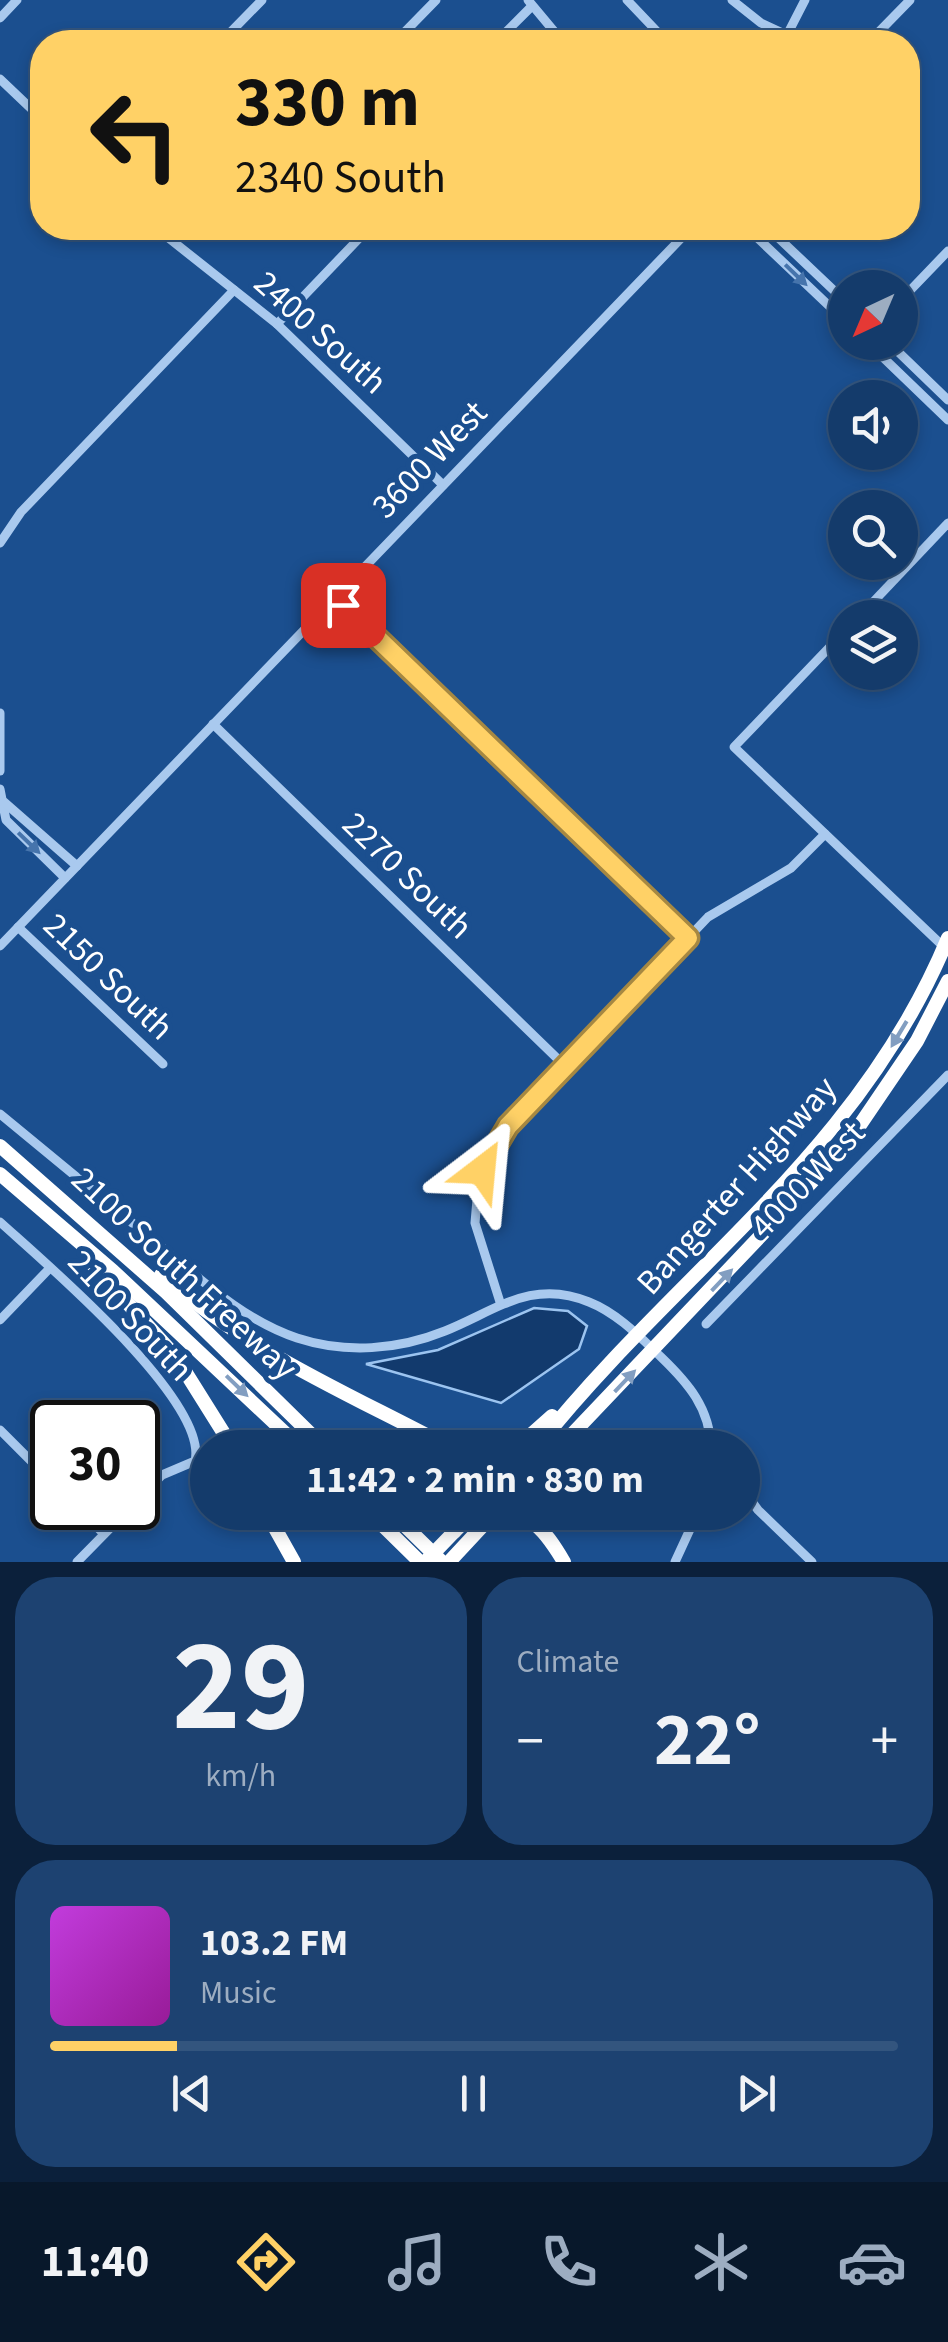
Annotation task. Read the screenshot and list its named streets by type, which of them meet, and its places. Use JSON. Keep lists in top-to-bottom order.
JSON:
{
  "streets": {
    "highway": ["Bangerter Highway", "2100 South Freeway"],
    "street": [
      "2400 South",
      "3600 West",
      "2270 South",
      "2150 South",
      "4000 West",
      "2100 South"
    ]
  },
  "crossings": [
    ["2400 South", "3600 West"],
    ["3600 West", "2270 South"],
    ["3600 West", "2150 South"]
  ],
  "north": "bottom left",
  "page": {
    "turn": ["330 m", "2340 South"],
    "limit": "30",
    "trip": "11:42 · 2 min · 830 m",
    "tile": [
      ["29", "km/h"],
      "Climate"
    ],
    "heat": ["−", "22°", "+"],
    "song": ["103.2 FM", "Music"],
    "tabs": "11:40"
  }
}
